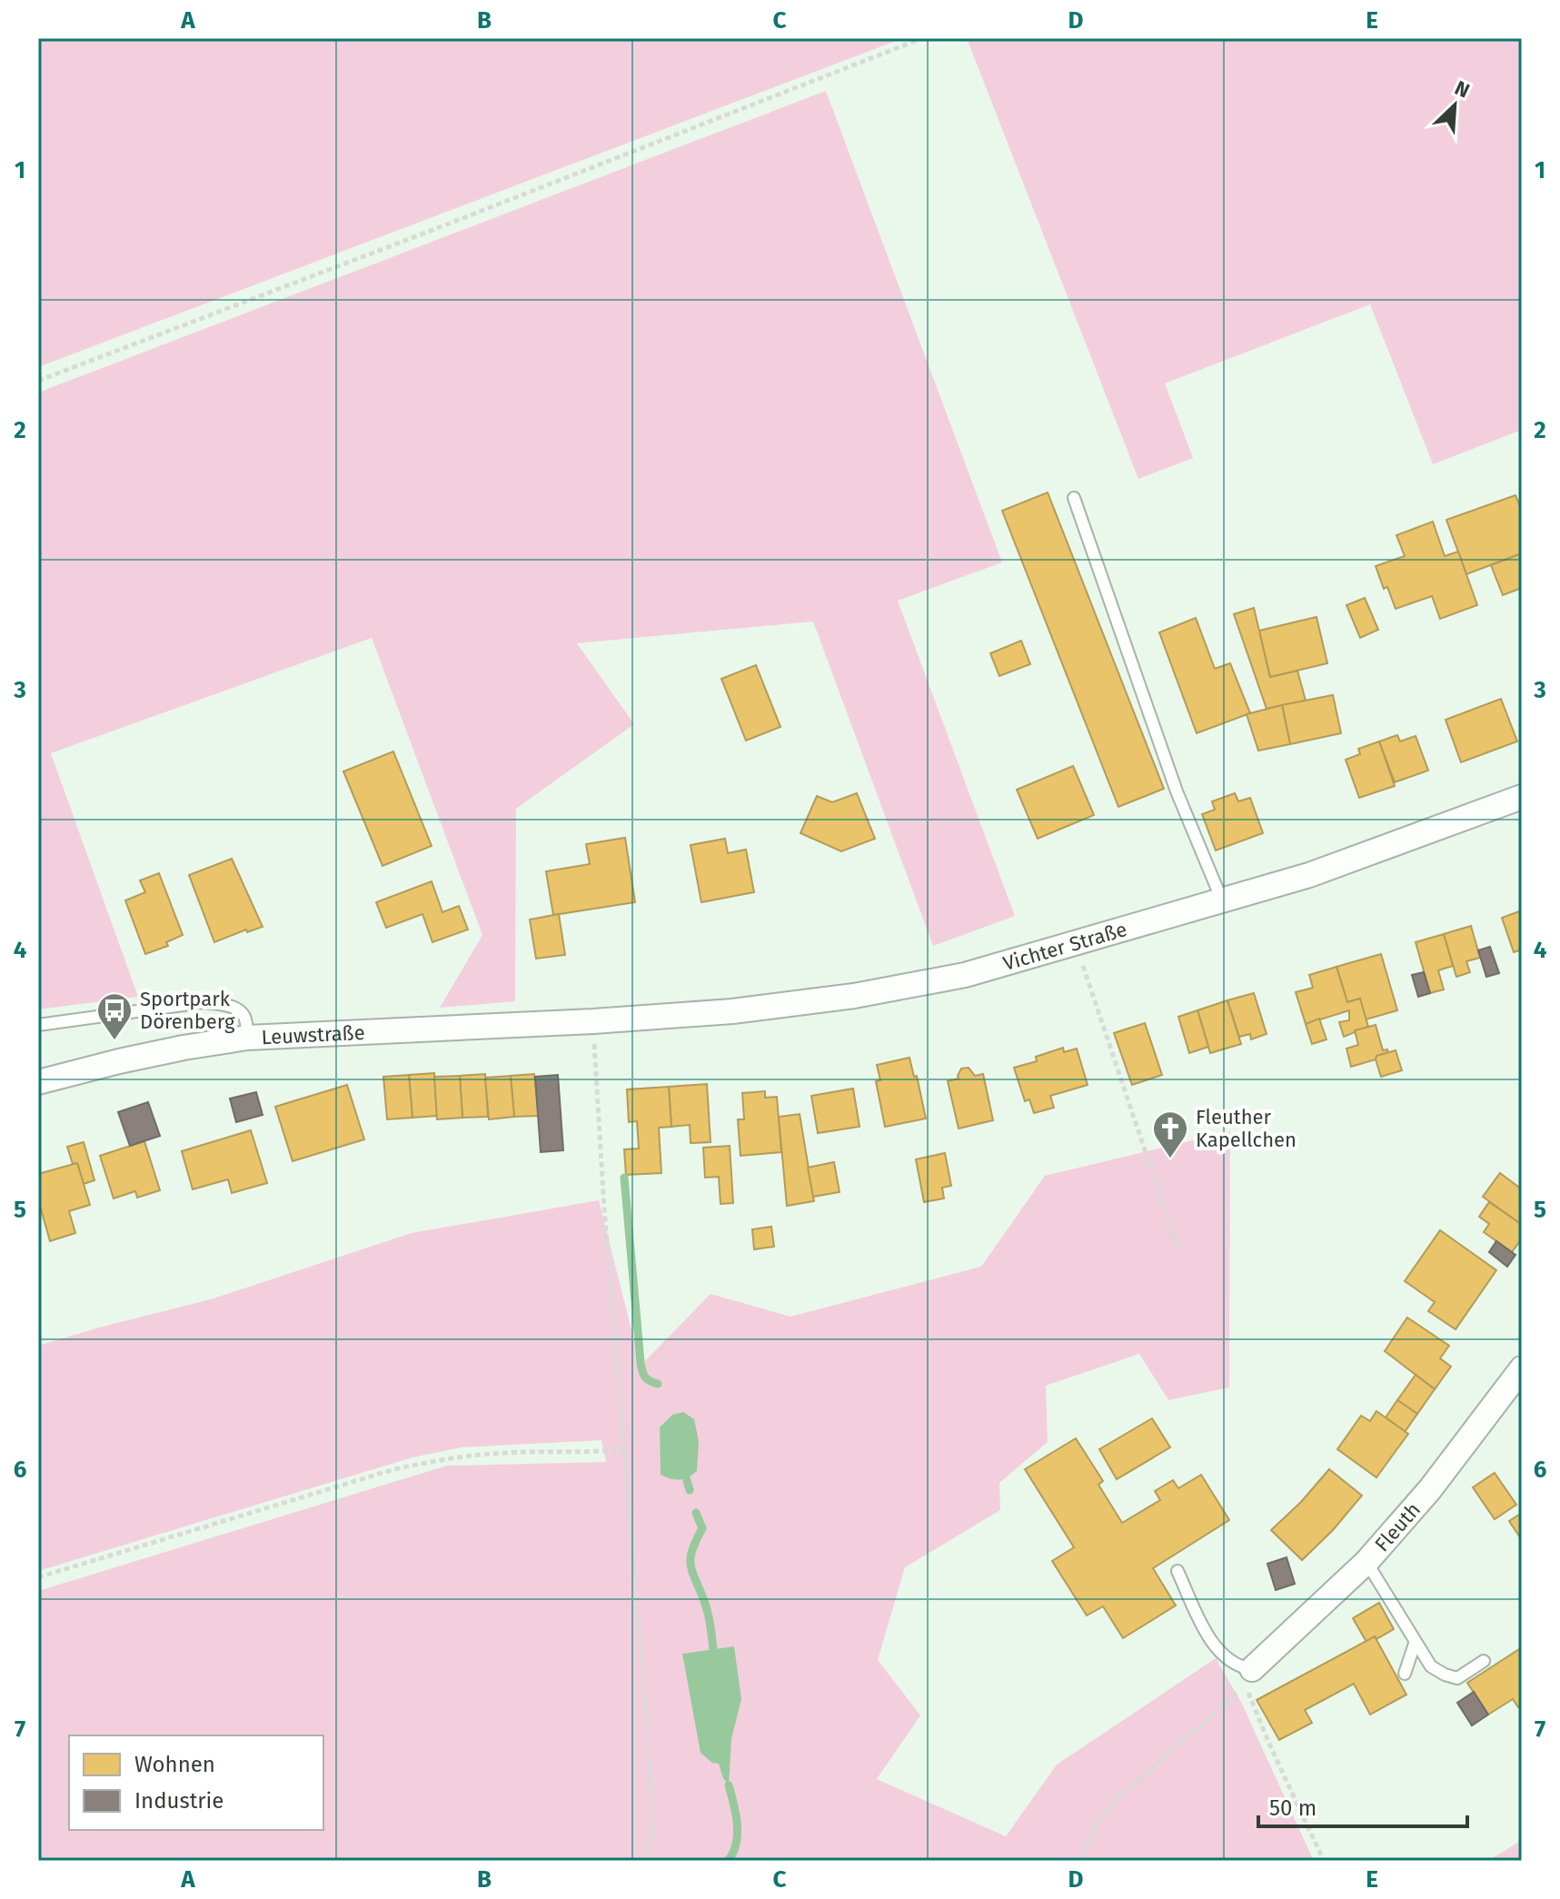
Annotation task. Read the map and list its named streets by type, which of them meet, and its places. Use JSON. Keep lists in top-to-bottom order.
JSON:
{
  "streets": {
    "street": ["Vichter Straße", "Leuwstraße", "Fleuth"]
  },
  "crossings": [
    ["Vichter Straße", "Leuwstraße"]
  ],
  "places": {
    "bus stop": ["Sportpark Dörenberg"],
    "church": ["Fleuther Kapellchen"]
  },
  "legend": ["Wohnen", "Industrie"],
  "scale_bar": "50 m",
  "north": "top right",
  "grid": {
    "columns": [
      "A",
      "B",
      "C",
      "D",
      "E"
    ],
    "rows": [
      "1",
      "2",
      "3",
      "4",
      "5",
      "6",
      "7"
    ]
  }
}
